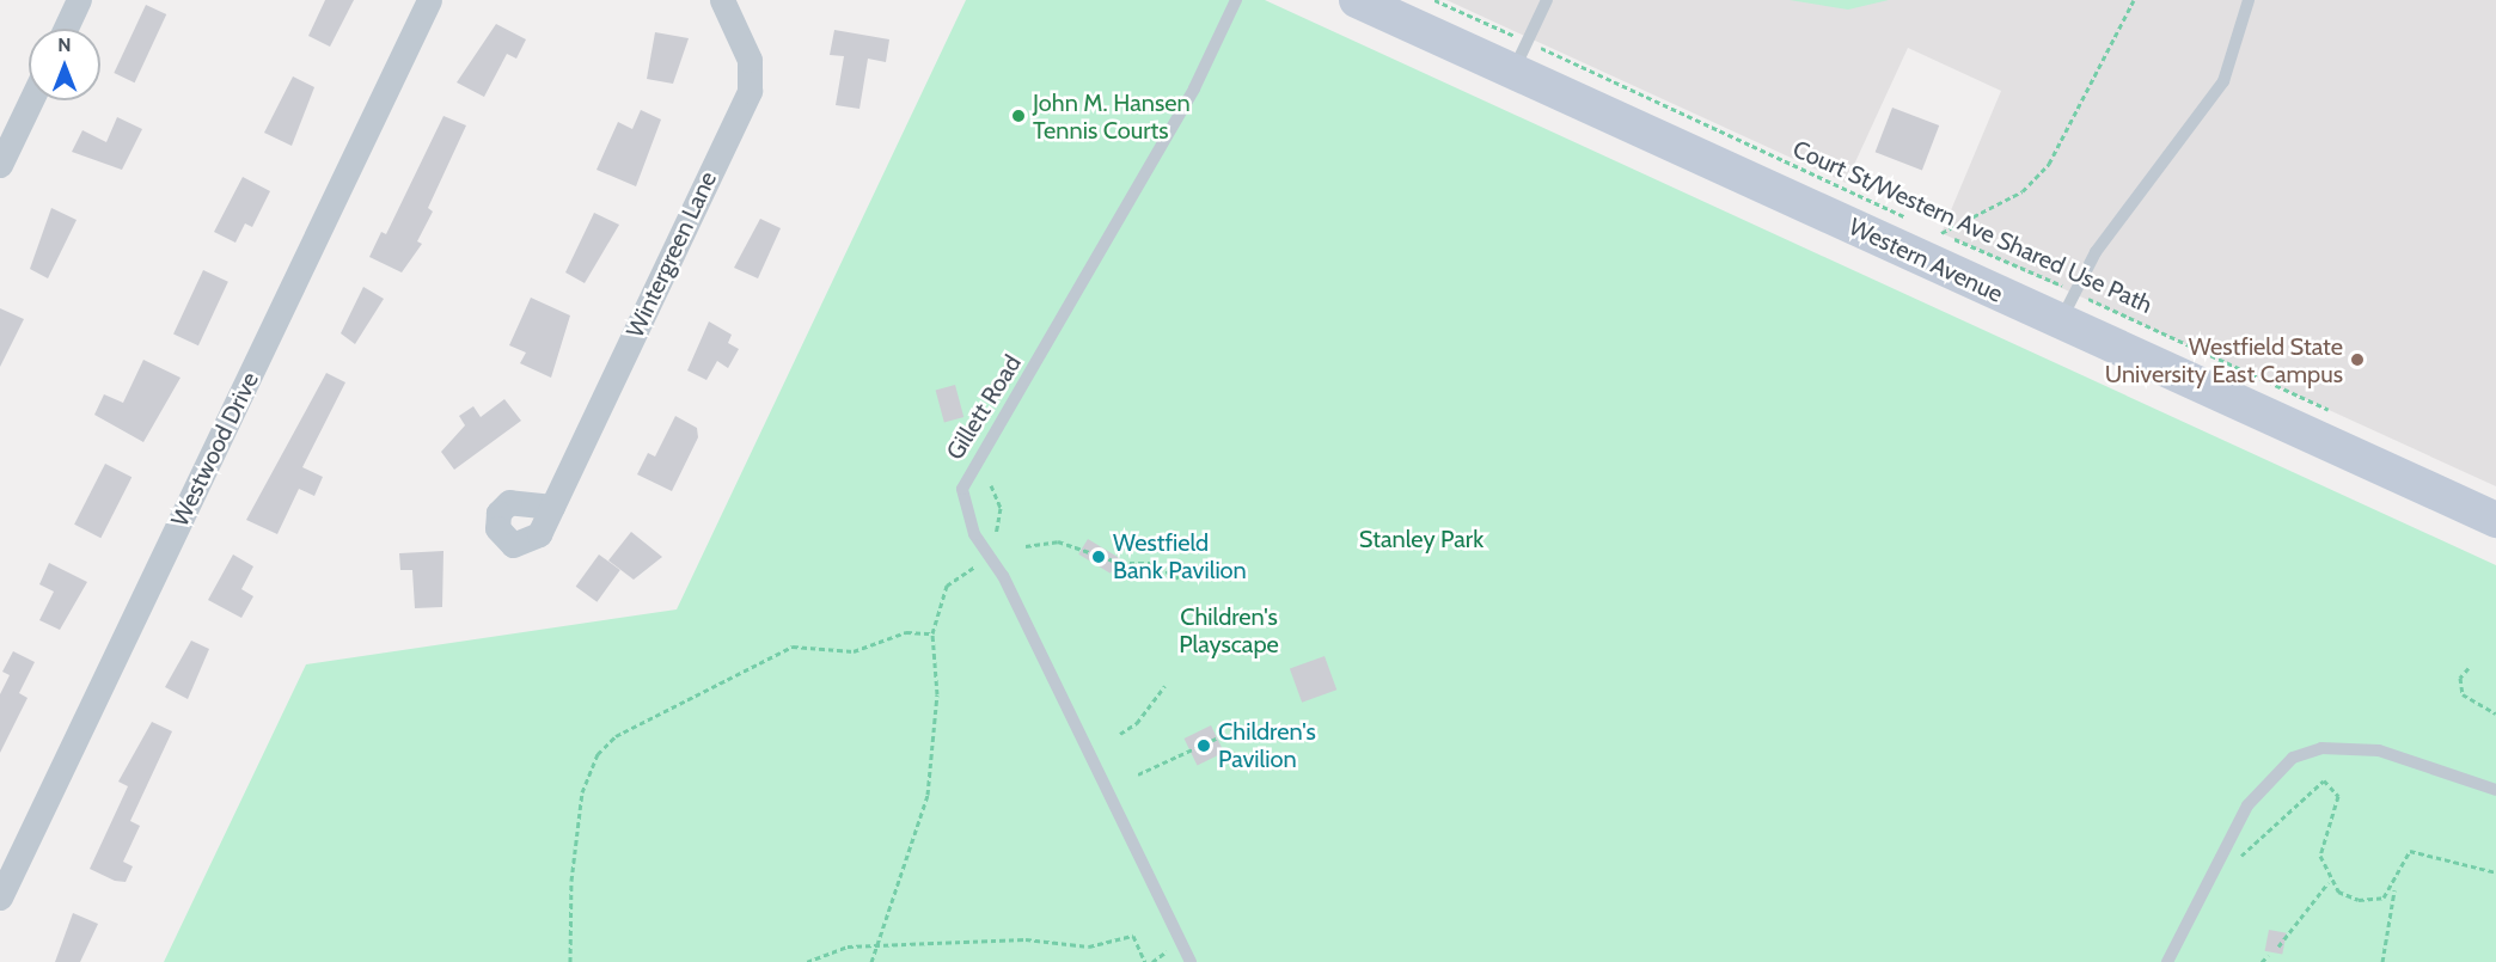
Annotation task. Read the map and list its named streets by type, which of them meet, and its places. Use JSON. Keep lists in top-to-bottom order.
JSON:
{
  "streets": {
    "main road": ["Western Avenue"],
    "street": ["Wintergreen Lane", "Westwood Drive"],
    "lane": ["Gillett Road"],
    "path": ["Court St/Western Ave Shared Use Path"]
  },
  "crossings": [
    ["Court St/Western Ave Shared Use Path", "Western Avenue"]
  ],
  "parks": ["Stanley Park", "Children's Playscape"],
  "places": [
    "John M. Hansen Tennis Courts",
    "Westfield State University East Campus",
    "Westfield Bank Pavilion",
    "Children's Pavilion"
  ],
  "north": "top"
}
